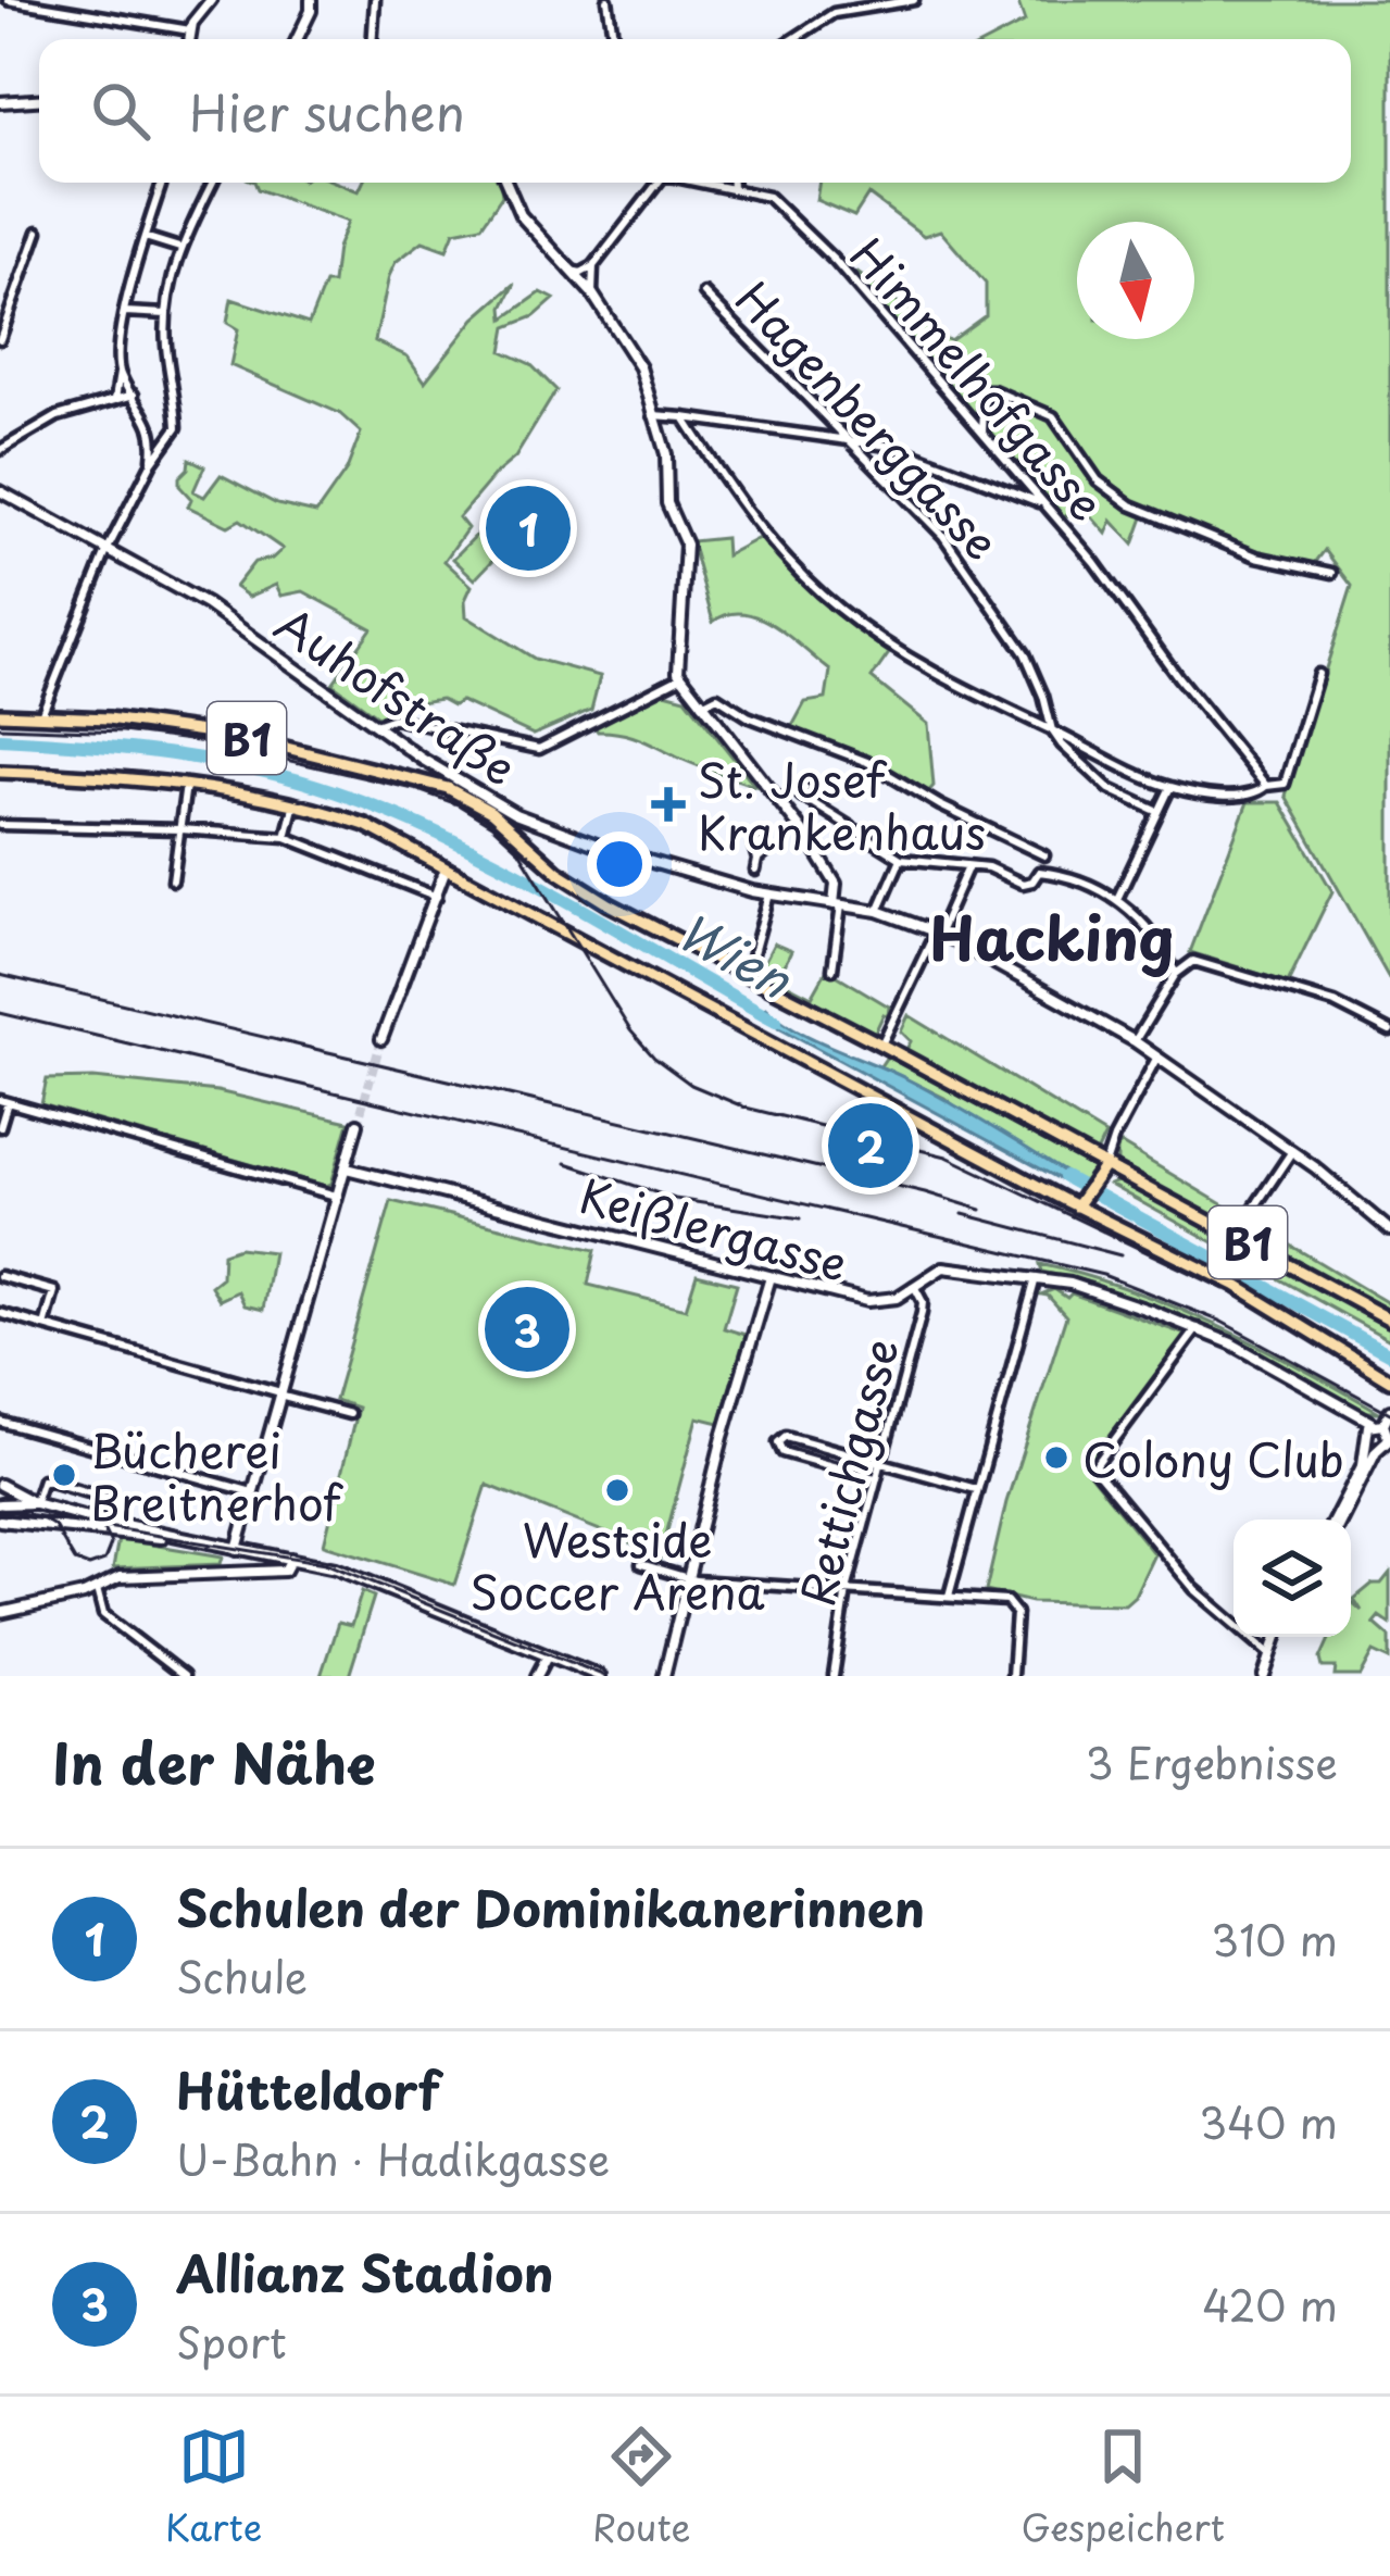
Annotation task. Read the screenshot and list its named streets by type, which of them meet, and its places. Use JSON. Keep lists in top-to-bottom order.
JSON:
{
  "streets": {
    "main road": ["B1"],
    "street": [
      "Himmelhofgasse",
      "Hagenberggasse",
      "Auhofstraße",
      "Keißlergasse",
      "Rettichgasse"
    ]
  },
  "crossings": [
    ["Keißlergasse", "Rettichgasse"]
  ],
  "districts": ["Hacking"],
  "water": ["Wien"],
  "places": {
    "health": ["St. Josef Krankenhaus"],
    "other": ["Colony Club", "Bücherei Breitnerhof", "Westside Soccer Arena"]
  },
  "north": "bottom",
  "page": {
    "search": "Hier suchen",
    "pins": ["1", "2", "3"],
    "heading": ["In der Nähe", "3 Ergebnisse"],
    "list": [
      {
        "mark": "1",
        "name": "Schulen der Dominikanerinnen",
        "note": "Schule",
        "value": "310 m"
      },
      {
        "mark": "2",
        "name": "Hütteldorf",
        "note": "U-Bahn · Hadikgasse",
        "value": "340 m"
      },
      {
        "mark": "3",
        "name": "Allianz Stadion",
        "note": "Sport",
        "value": "420 m"
      }
    ],
    "nav": ["Karte", "Route", "Gespeichert"]
  }
}
